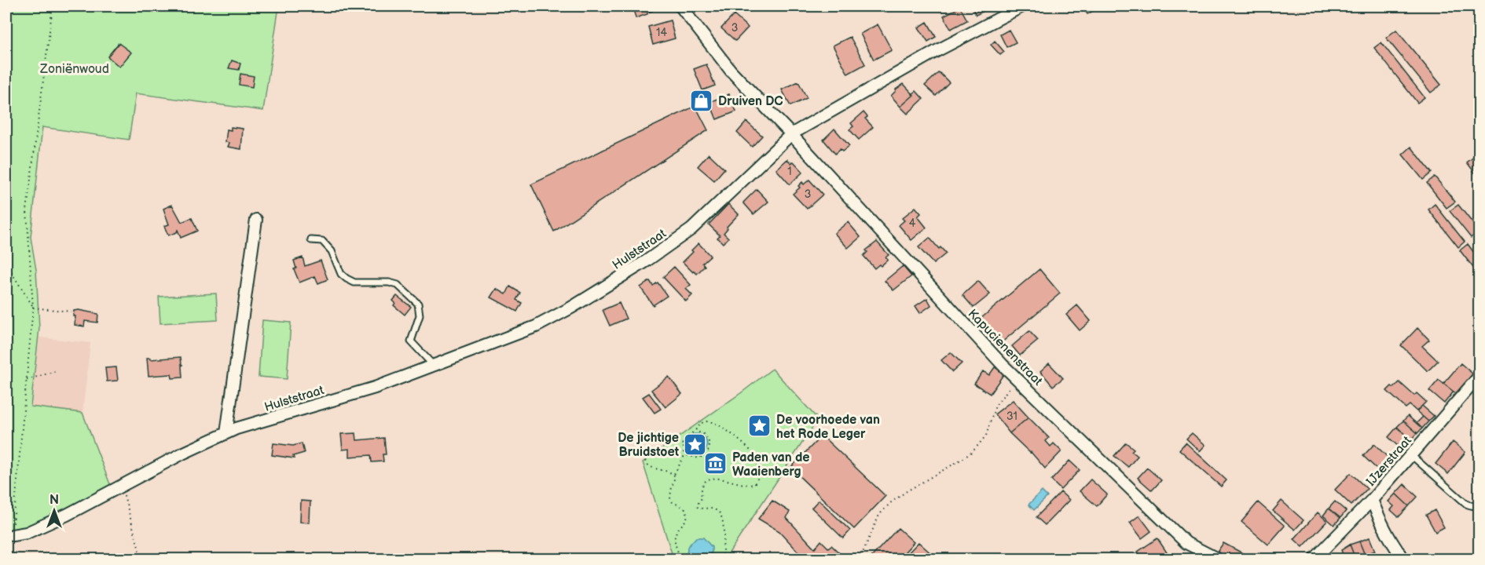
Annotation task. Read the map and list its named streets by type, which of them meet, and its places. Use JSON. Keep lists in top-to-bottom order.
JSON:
{
  "streets": {
    "street": ["Hulststraat", "Kapucienenstraat", "IJzerstraat"]
  },
  "crossings": [
    ["Hulststraat", "Kapucienenstraat"]
  ],
  "parks": ["Zoniënwoud"],
  "places": {
    "shop": ["Druiven DC"],
    "place": ["De voorhoede van het Rode Leger", "De jichtige Bruidstoet"],
    "museum": ["Paden van de Waaienberg"]
  },
  "house_numbers": [
    "3",
    "14",
    "1",
    "3",
    "4",
    "31"
  ],
  "north": "top"
}
